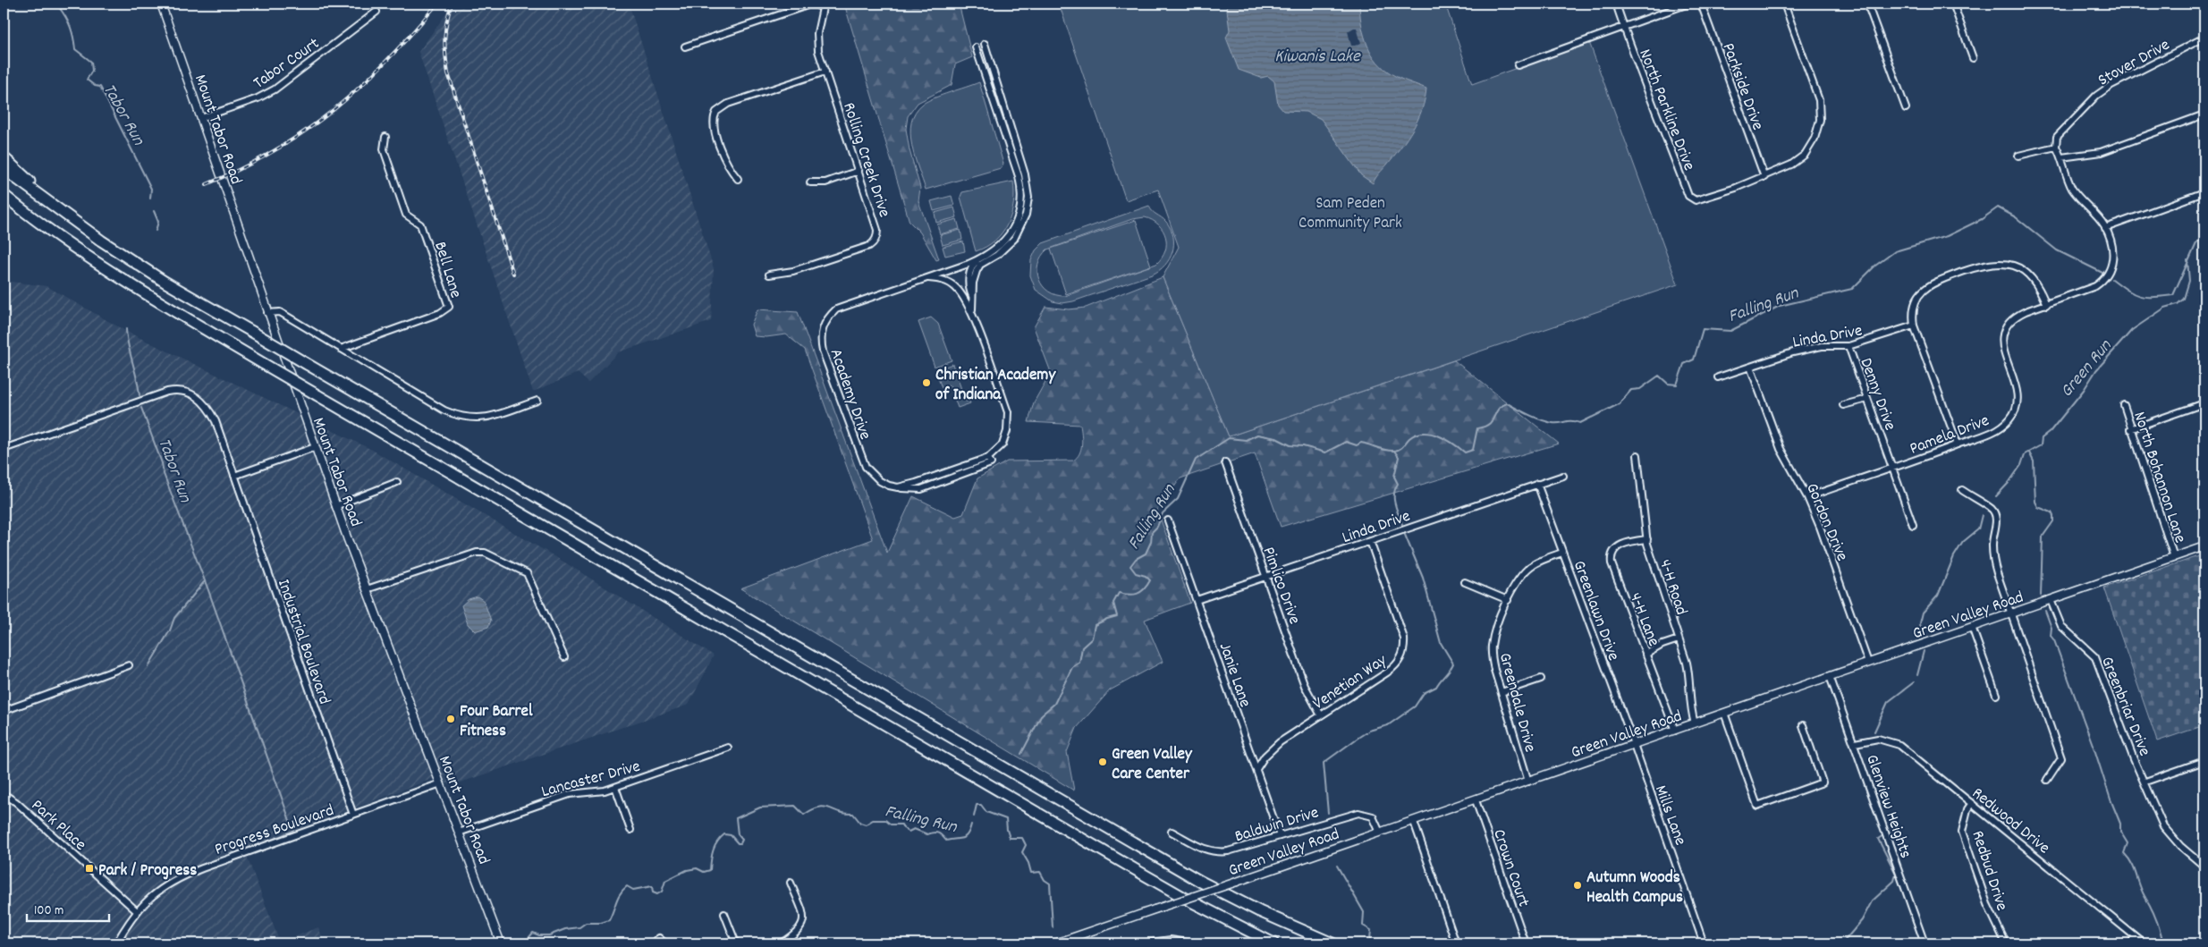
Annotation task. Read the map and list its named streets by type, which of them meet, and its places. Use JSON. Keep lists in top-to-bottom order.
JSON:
{
  "streets": {
    "street": [
      "Stover Drive",
      "Tabor Court",
      "Parkside Drive",
      "North Parkline Drive",
      "Mount Tabor Road",
      "Rolling Creek Drive",
      "Bell Lane",
      "Linda Drive",
      "Academy Drive",
      "Denny Drive",
      "Pamela Drive",
      "North Bohannon Lane",
      "Gordon Drive",
      "Pimlico Drive",
      "4-H Road",
      "Greenlawn Drive",
      "Green Valley Road",
      "4-H Lane",
      "Industrial Boulevard",
      "Janie Lane",
      "Venetian Way",
      "Greendale Drive",
      "Greenbriar Drive",
      "Lancaster Drive",
      "Glenview Heights",
      "Mills Lane",
      "Redwood Drive",
      "Baldwin Drive",
      "Park Place",
      "Progress Boulevard",
      "Crown Court",
      "Redbud Drive"
    ]
  },
  "crossings": [
    ["Stover Drive", "Pamela Drive"],
    ["Tabor Court", "Mount Tabor Road"],
    ["Parkside Drive", "North Parkline Drive"],
    ["Mount Tabor Road", "Lancaster Drive"],
    ["Mount Tabor Road", "Progress Boulevard"],
    ["Linda Drive", "Denny Drive"],
    ["Linda Drive", "Gordon Drive"],
    ["Linda Drive", "Pimlico Drive"],
    ["Linda Drive", "Greenlawn Drive"],
    ["Linda Drive", "Janie Lane"],
    ["Linda Drive", "Venetian Way"],
    ["Denny Drive", "Pamela Drive"],
    ["Pamela Drive", "Gordon Drive"],
    ["North Bohannon Lane", "Green Valley Road"],
    ["Gordon Drive", "Green Valley Road"],
    ["Pimlico Drive", "Venetian Way"],
    ["4-H Road", "Green Valley Road"],
    ["4-H Road", "4-H Lane"],
    ["Greenlawn Drive", "Green Valley Road"],
    ["Greenlawn Drive", "Greendale Drive"],
    ["Greenlawn Drive", "Mills Lane"],
    ["Green Valley Road", "4-H Lane"],
    ["Green Valley Road", "Greendale Drive"],
    ["Green Valley Road", "Greenbriar Drive"],
    ["Green Valley Road", "Glenview Heights"],
    ["Green Valley Road", "Mills Lane"],
    ["Green Valley Road", "Baldwin Drive"],
    ["Green Valley Road", "Crown Court"],
    ["Industrial Boulevard", "Progress Boulevard"],
    ["Janie Lane", "Venetian Way"],
    ["Janie Lane", "Baldwin Drive"],
    ["Glenview Heights", "Redwood Drive"],
    ["Redwood Drive", "Redbud Drive"],
    ["Park Place", "Progress Boulevard"]
  ],
  "water": [
    "Kiwanis Lake",
    "Tabor Run",
    "Falling Run",
    "Green Run"
  ],
  "parks": ["Sam Peden Community Park"],
  "places": {
    "other": [
      "Christian Academy of Indiana",
      "Four Barrel Fitness",
      "Green Valley Care Center",
      "Autumn Woods Health Campus"
    ],
    "transit": ["Park / Progress"]
  },
  "scale_bar": "100 m"
}
